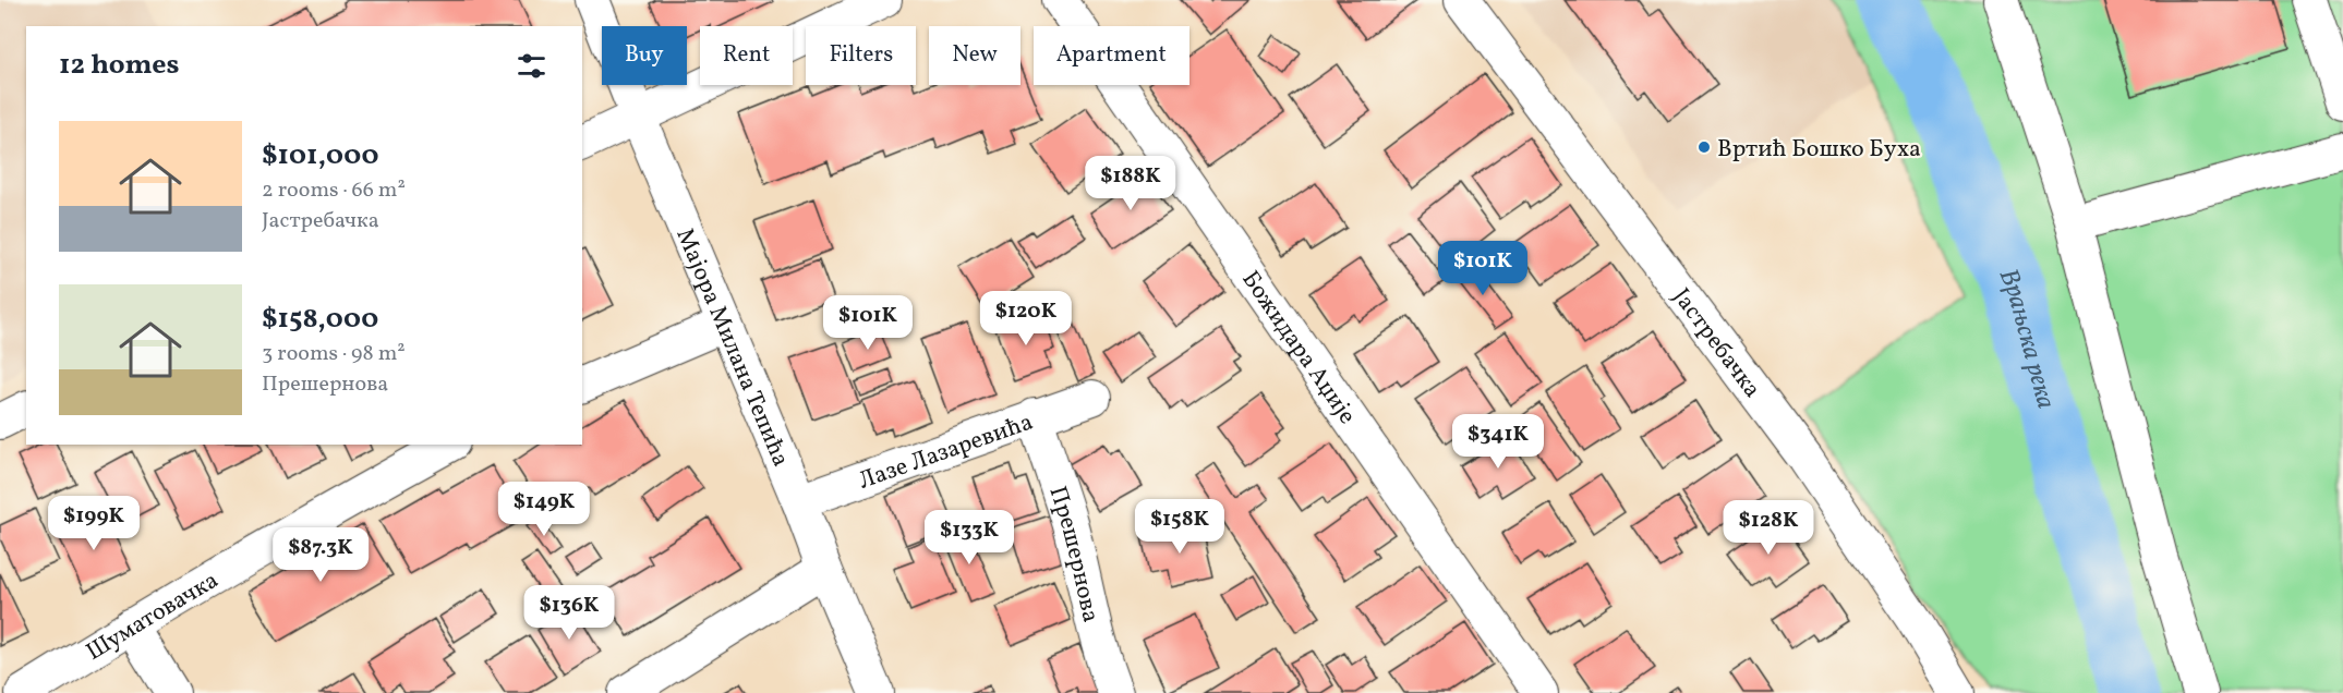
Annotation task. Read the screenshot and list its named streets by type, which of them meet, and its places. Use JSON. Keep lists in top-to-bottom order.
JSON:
{
  "streets": {
    "street": [
      "Јастребачка",
      "Мајора Милана Тепића",
      "Божидара Аџије",
      "Лазе Лазаревића",
      "Прешернова",
      "Шуматовачка"
    ]
  },
  "crossings": [
    ["Мајора Милана Тепића", "Лазе Лазаревића"],
    ["Лазе Лазаревића", "Прешернова"]
  ],
  "water": ["Врањска река"],
  "places": ["Вртић Бошко Буха"],
  "page": {
    "chip": [
      "Buy",
      "Rent",
      "Filters",
      "New",
      "Apartment"
    ],
    "heading": "12 homes",
    "list": [
      {
        "name": "$101,000",
        "note": "2 rooms · 66 m² · Јастребачка"
      },
      {
        "name": "$158,000",
        "note": "3 rooms · 98 m² · Прешернова"
      }
    ],
    "price": [
      "$188K",
      "$101K",
      "$120K",
      "$101K",
      "$341K",
      "$149K",
      "$199K",
      "$158K",
      "$128K",
      "$133K",
      "$87.3K",
      "$136K"
    ]
  }
}
